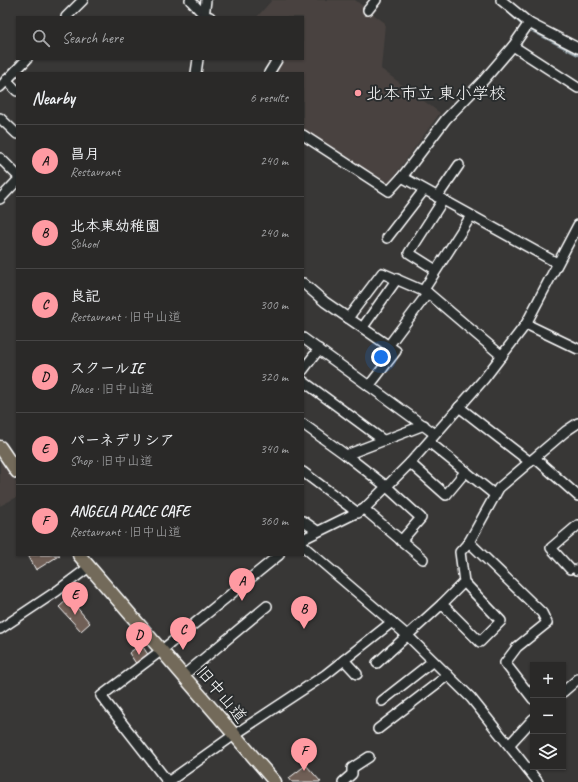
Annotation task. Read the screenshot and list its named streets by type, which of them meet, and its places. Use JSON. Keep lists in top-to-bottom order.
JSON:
{
  "streets": {
    "main road": ["旧中山道"]
  },
  "places": ["北本市立 東小学校"],
  "page": {
    "search": "Search here",
    "heading": ["Nearby", "6 results"],
    "list": [
      {
        "mark": "A",
        "name": "昌月",
        "note": "Restaurant",
        "value": "240 m"
      },
      {
        "mark": "B",
        "name": "北本東幼稚園",
        "note": "School",
        "value": "240 m"
      },
      {
        "mark": "C",
        "name": "良記",
        "note": "Restaurant · 旧中山道",
        "value": "300 m"
      },
      {
        "mark": "D",
        "name": "スクールIE",
        "note": "Place · 旧中山道",
        "value": "320 m"
      },
      {
        "mark": "E",
        "name": "パーネデリシア",
        "note": "Shop · 旧中山道",
        "value": "340 m"
      },
      {
        "mark": "F",
        "name": "ANGELA PLACE CAFE",
        "note": "Restaurant · 旧中山道",
        "value": "360 m"
      }
    ],
    "pins": [
      "A",
      "E",
      "B",
      "C",
      "D",
      "F"
    ],
    "map_buttons": ["+", "−"]
  }
}
